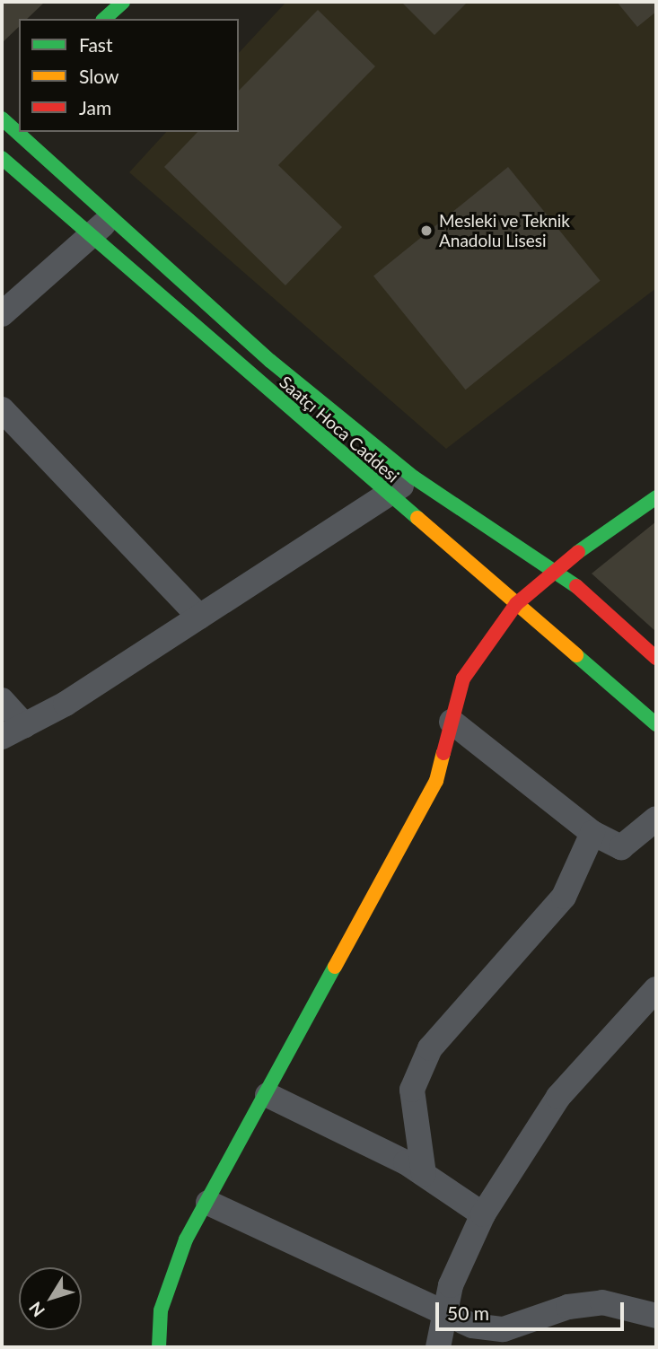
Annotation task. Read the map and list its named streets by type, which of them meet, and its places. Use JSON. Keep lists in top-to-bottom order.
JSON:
{
  "streets": {
    "street": ["Saatçı Hoca Caddesi"]
  },
  "places": ["Mesleki ve Teknik Anadolu Lisesi"],
  "legend": ["Fast", "Slow", "Jam"],
  "scale_bar": "50 m",
  "north": "bottom left"
}
